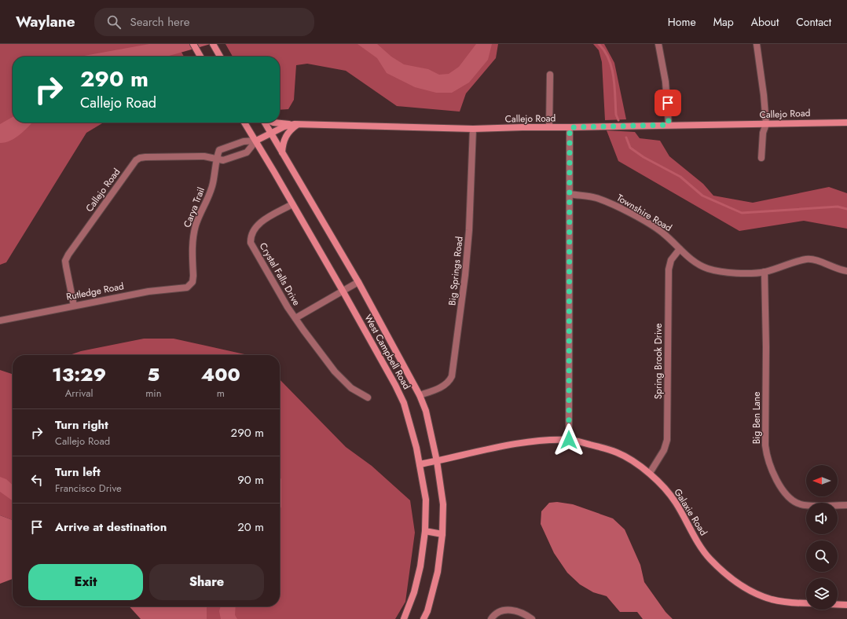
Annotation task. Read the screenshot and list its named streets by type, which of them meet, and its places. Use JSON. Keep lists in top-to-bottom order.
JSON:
{
  "streets": {
    "main road": ["Callejo Road", "West Campbell Road", "Galaxie Road"],
    "street": [
      "Carya Trail",
      "Townshire Road",
      "Big Springs Road",
      "Crystal Falls Drive",
      "Rutledge Road",
      "Spring Brook Drive",
      "Big Ben Lane"
    ]
  },
  "crossings": [
    ["Callejo Road", "Carya Trail"],
    ["Callejo Road", "Big Springs Road"],
    ["Callejo Road", "Rutledge Road"],
    ["Callejo Road", "West Campbell Road"],
    ["Carya Trail", "Rutledge Road"],
    ["Townshire Road", "Spring Brook Drive"],
    ["Townshire Road", "Big Ben Lane"],
    ["Big Springs Road", "West Campbell Road"],
    ["Crystal Falls Drive", "West Campbell Road"],
    ["West Campbell Road", "Galaxie Road"],
    ["Spring Brook Drive", "Galaxie Road"]
  ],
  "north": "left",
  "page": {
    "header": "Waylane",
    "search": "Search here",
    "nav": [
      "Home",
      "Map",
      "About",
      "Contact"
    ],
    "turn": ["290 m", "Callejo Road"],
    "eta": [
      "13:29",
      "Arrival",
      "5",
      "min",
      "400",
      "m"
    ],
    "list": [
      {
        "name": "Turn right",
        "note": "Callejo Road",
        "value": "290 m"
      },
      {
        "name": "Turn left",
        "note": "Francisco Drive",
        "value": "90 m"
      },
      {
        "name": "Arrive at destination",
        "value": "20 m"
      }
    ],
    "buttons": ["Exit", "Share"]
  }
}
